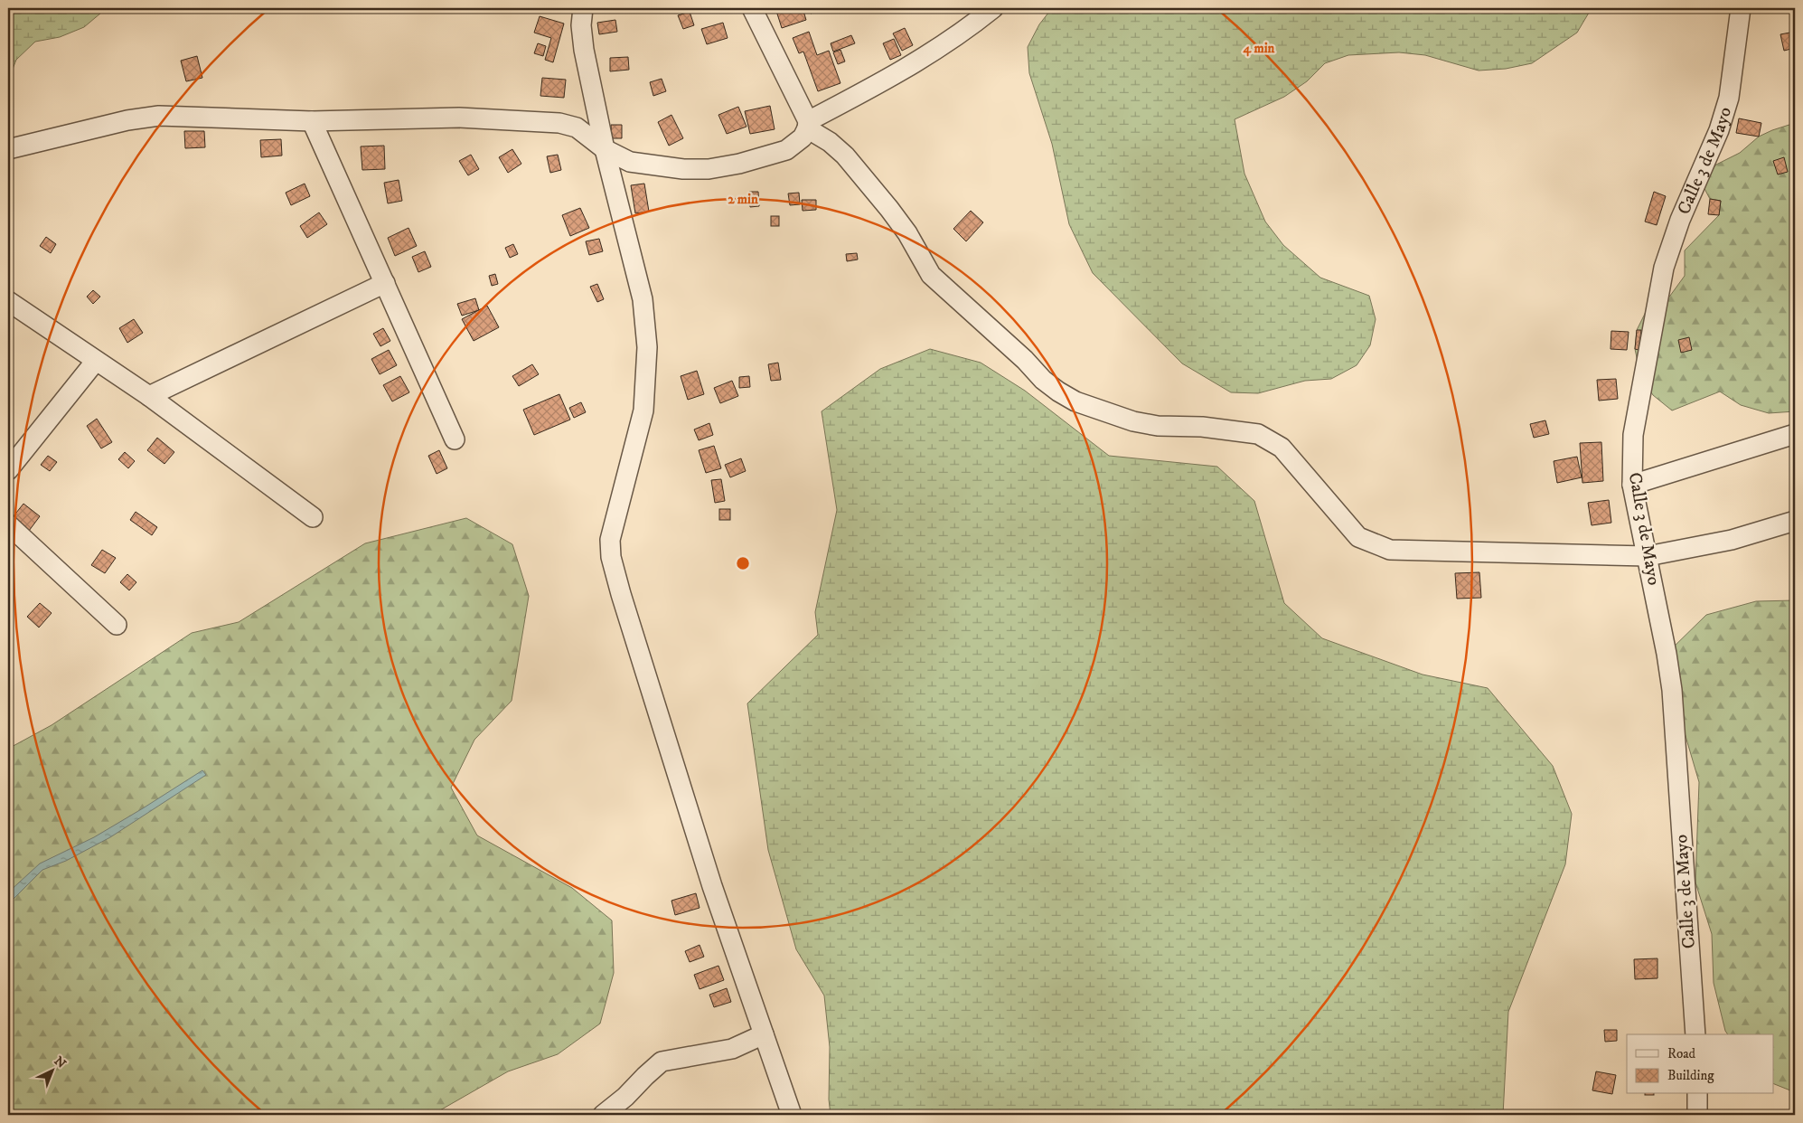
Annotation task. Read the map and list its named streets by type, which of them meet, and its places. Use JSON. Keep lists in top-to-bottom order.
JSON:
{
  "streets": {
    "street": ["Calle 3 de Mayo"]
  },
  "legend": ["Road", "Building"],
  "north": "top right",
  "rings": ["4 min", "2 min"]
}
